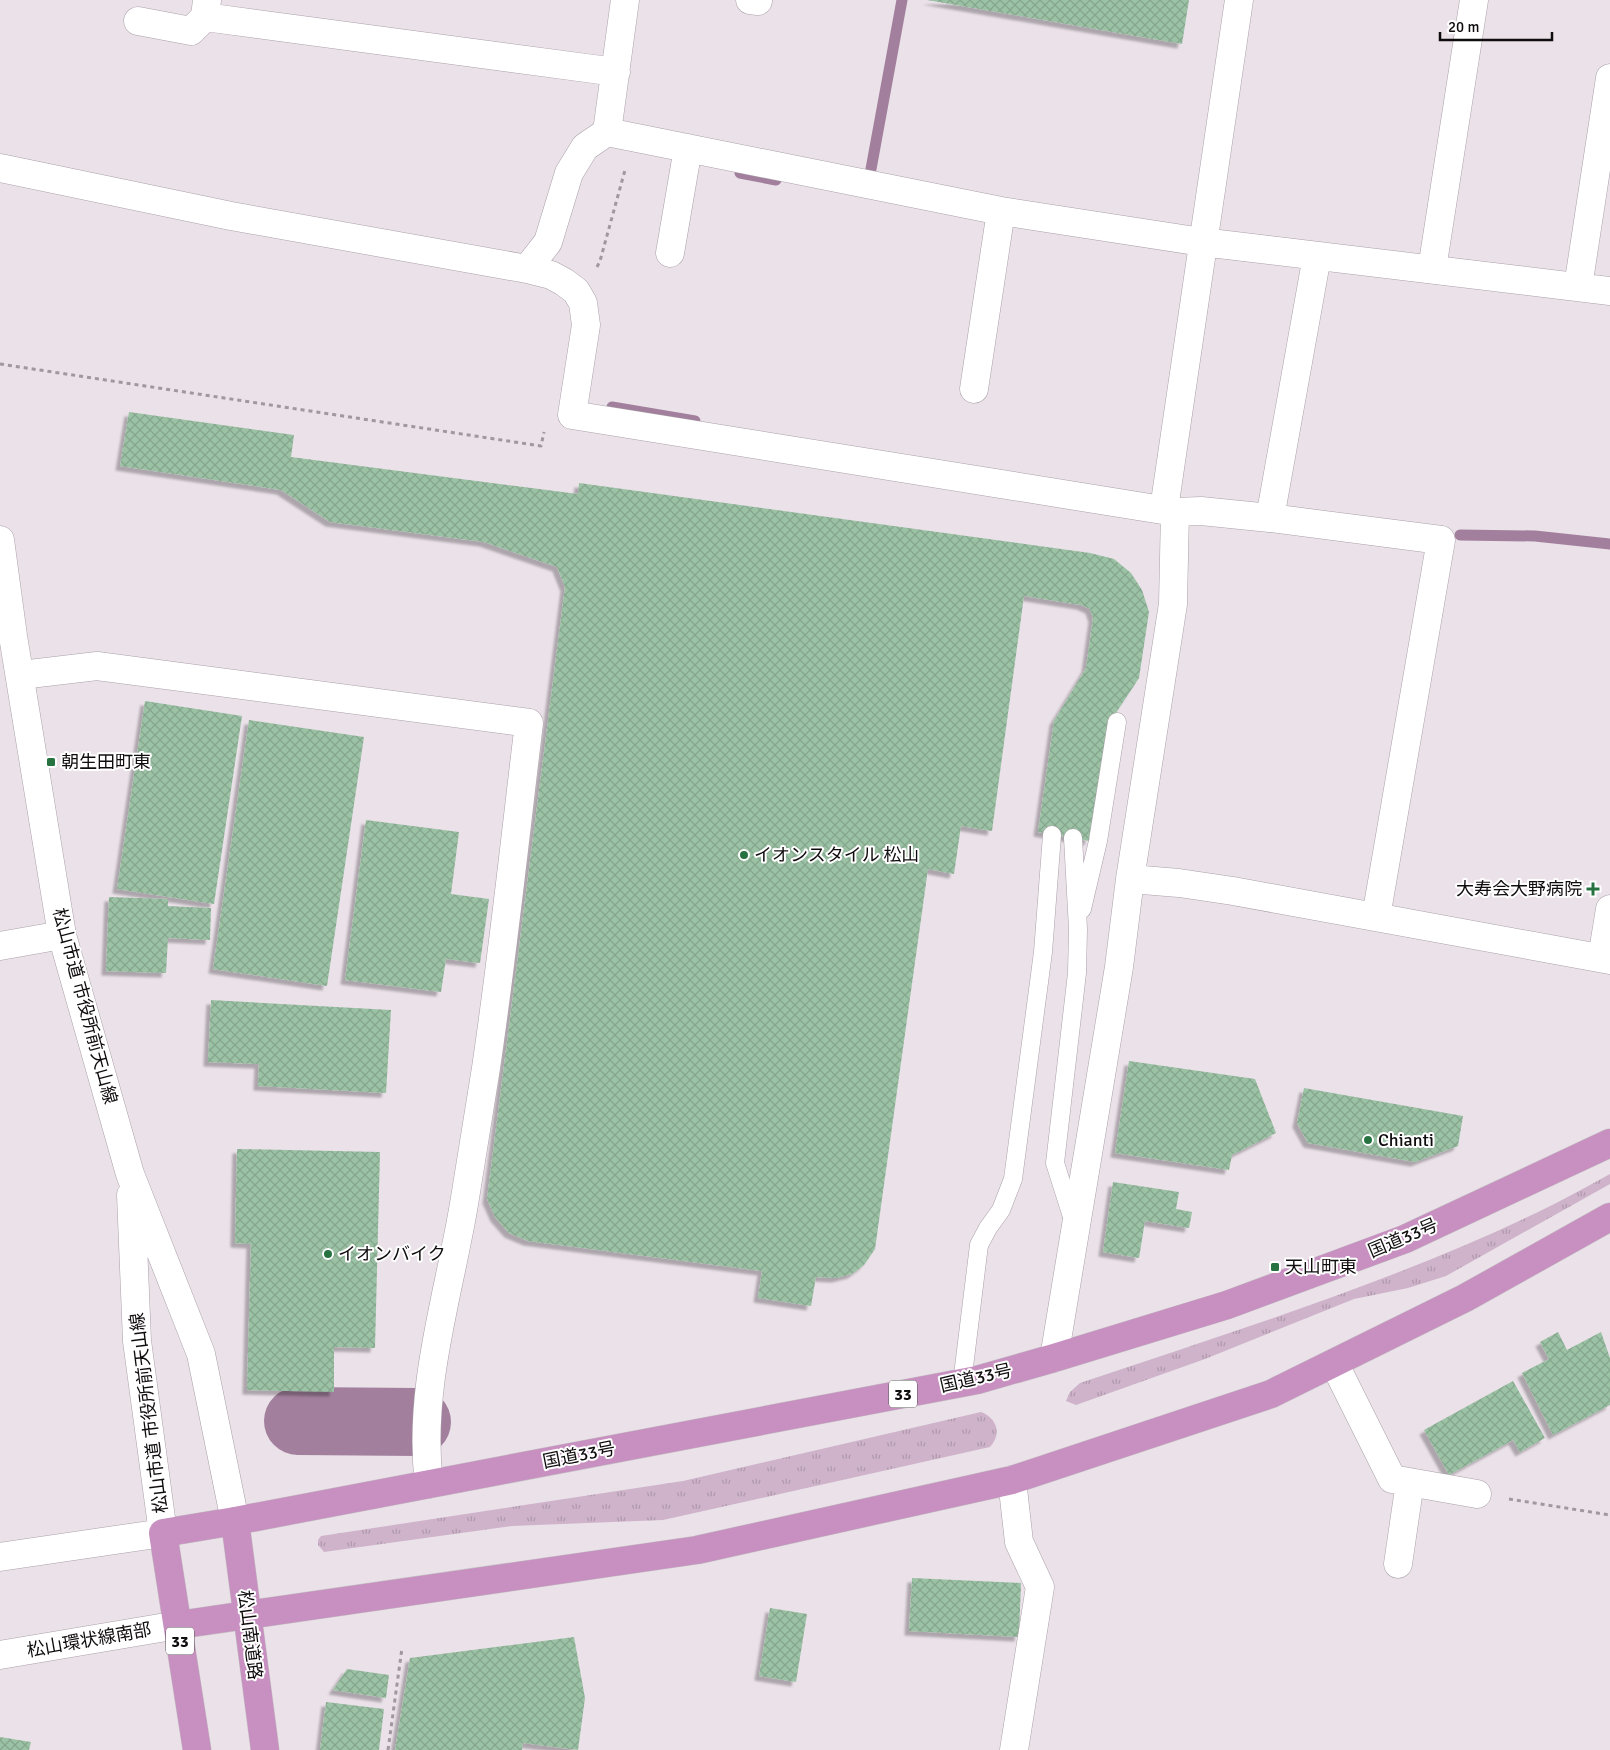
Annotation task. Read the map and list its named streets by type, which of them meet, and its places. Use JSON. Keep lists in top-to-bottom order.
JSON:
{
  "streets": {
    "highway": ["国道33号", "33", "松山南道路"],
    "street": ["松山市道 市役所前天山線", "松山環状線南部"]
  },
  "crossings": [
    ["松山市道 市役所前天山線", "国道33号"],
    ["松山市道 市役所前天山線", "33"],
    ["松山市道 市役所前天山線", "松山南道路"],
    ["国道33号", "33"],
    ["国道33号", "松山南道路"],
    ["33", "松山南道路"],
    ["33", "松山環状線南部"]
  ],
  "places": {
    "transit": ["朝生田町東", "天山町東"],
    "other": ["イオンスタイル 松山", "Chianti", "イオンバイク"],
    "health": ["大寿会大野病院"]
  },
  "scale_bar": "20 m"
}
